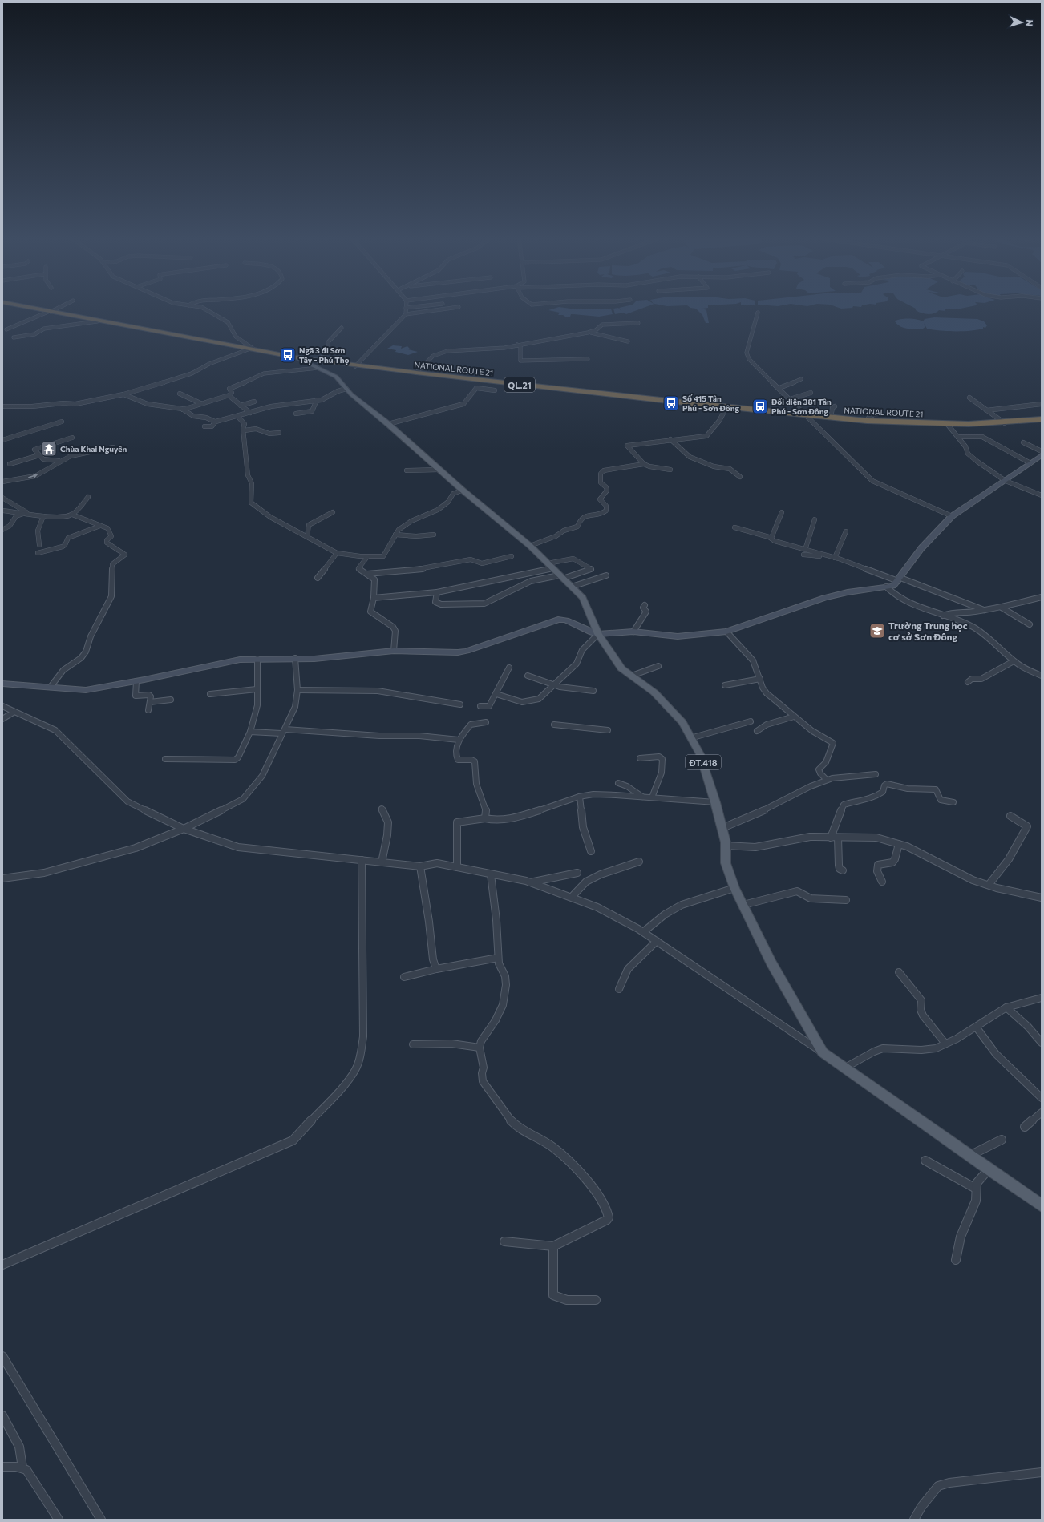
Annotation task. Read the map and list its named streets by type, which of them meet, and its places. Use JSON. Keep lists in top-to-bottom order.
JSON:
{
  "streets": {
    "highway": ["NATIONAL ROUTE 21", "QL.21"],
    "main road": ["ĐT.418"]
  },
  "crossings": [
    ["NATIONAL ROUTE 21", "ĐT.418"]
  ],
  "places": {
    "bus stop": ["Ngã 3 đi Sơn Tây - Phú Thọ", "Số 415 Tân Phú - Sơn Đông", "Đối diện 381 Tân Phú - Sơn Đông"],
    "temple": ["Chùa Khai Nguyên"],
    "school or university": ["Trường Trung học cơ sở Sơn Đông"]
  },
  "north": "right"
}
